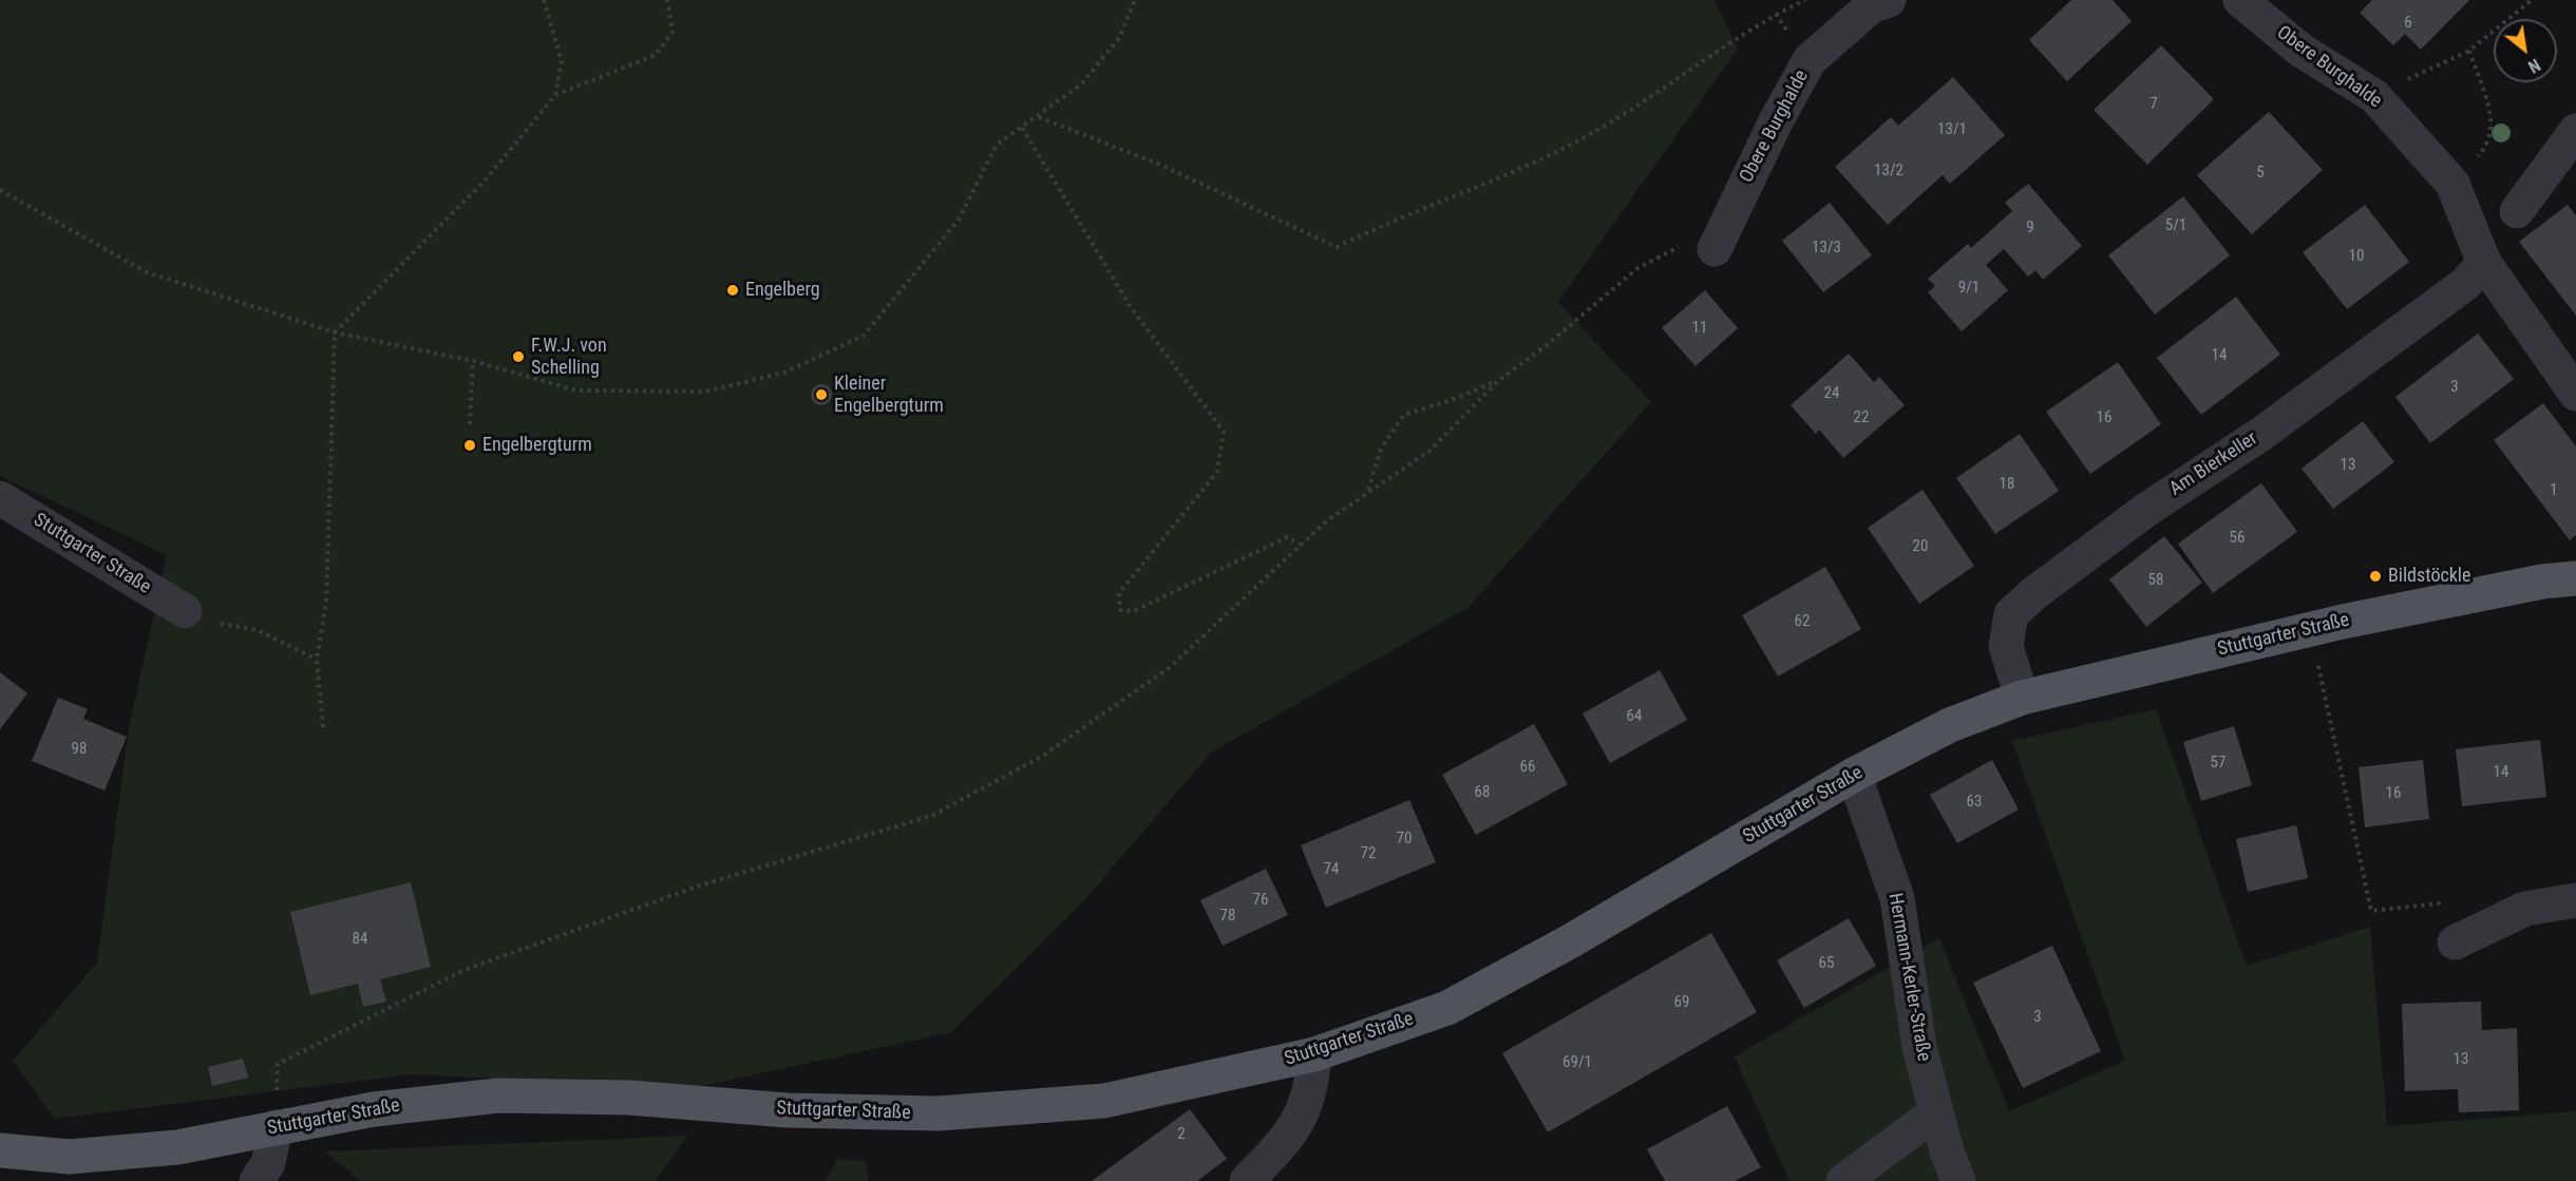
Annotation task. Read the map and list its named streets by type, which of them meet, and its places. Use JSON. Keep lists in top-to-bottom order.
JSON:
{
  "streets": {
    "main road": ["Stuttgarter Straße"],
    "street": ["Obere Burghalde", "Am Bierkeller", "Hermann-Kerler-Straße"]
  },
  "crossings": [
    ["Obere Burghalde", "Am Bierkeller"],
    ["Am Bierkeller", "Stuttgarter Straße"],
    ["Stuttgarter Straße", "Hermann-Kerler-Straße"]
  ],
  "places": [
    "Engelberg",
    "F.W.J. von Schelling",
    "Kleiner Engelbergturm",
    "Engelbergturm",
    "Bildstöckle"
  ],
  "house_numbers": [
    "6",
    "7",
    "13/1",
    "13/2",
    "5",
    "5/1",
    "9",
    "13/3",
    "10",
    "9/1",
    "11",
    "14",
    "3",
    "24",
    "22",
    "16",
    "13",
    "18",
    "1",
    "56",
    "20",
    "58",
    "62",
    "64",
    "98",
    "57",
    "66",
    "14",
    "68",
    "16",
    "63",
    "70",
    "72",
    "74",
    "76",
    "78",
    "84",
    "65",
    "69",
    "3",
    "13",
    "69/1",
    "2"
  ],
  "north": "bottom right"
}
